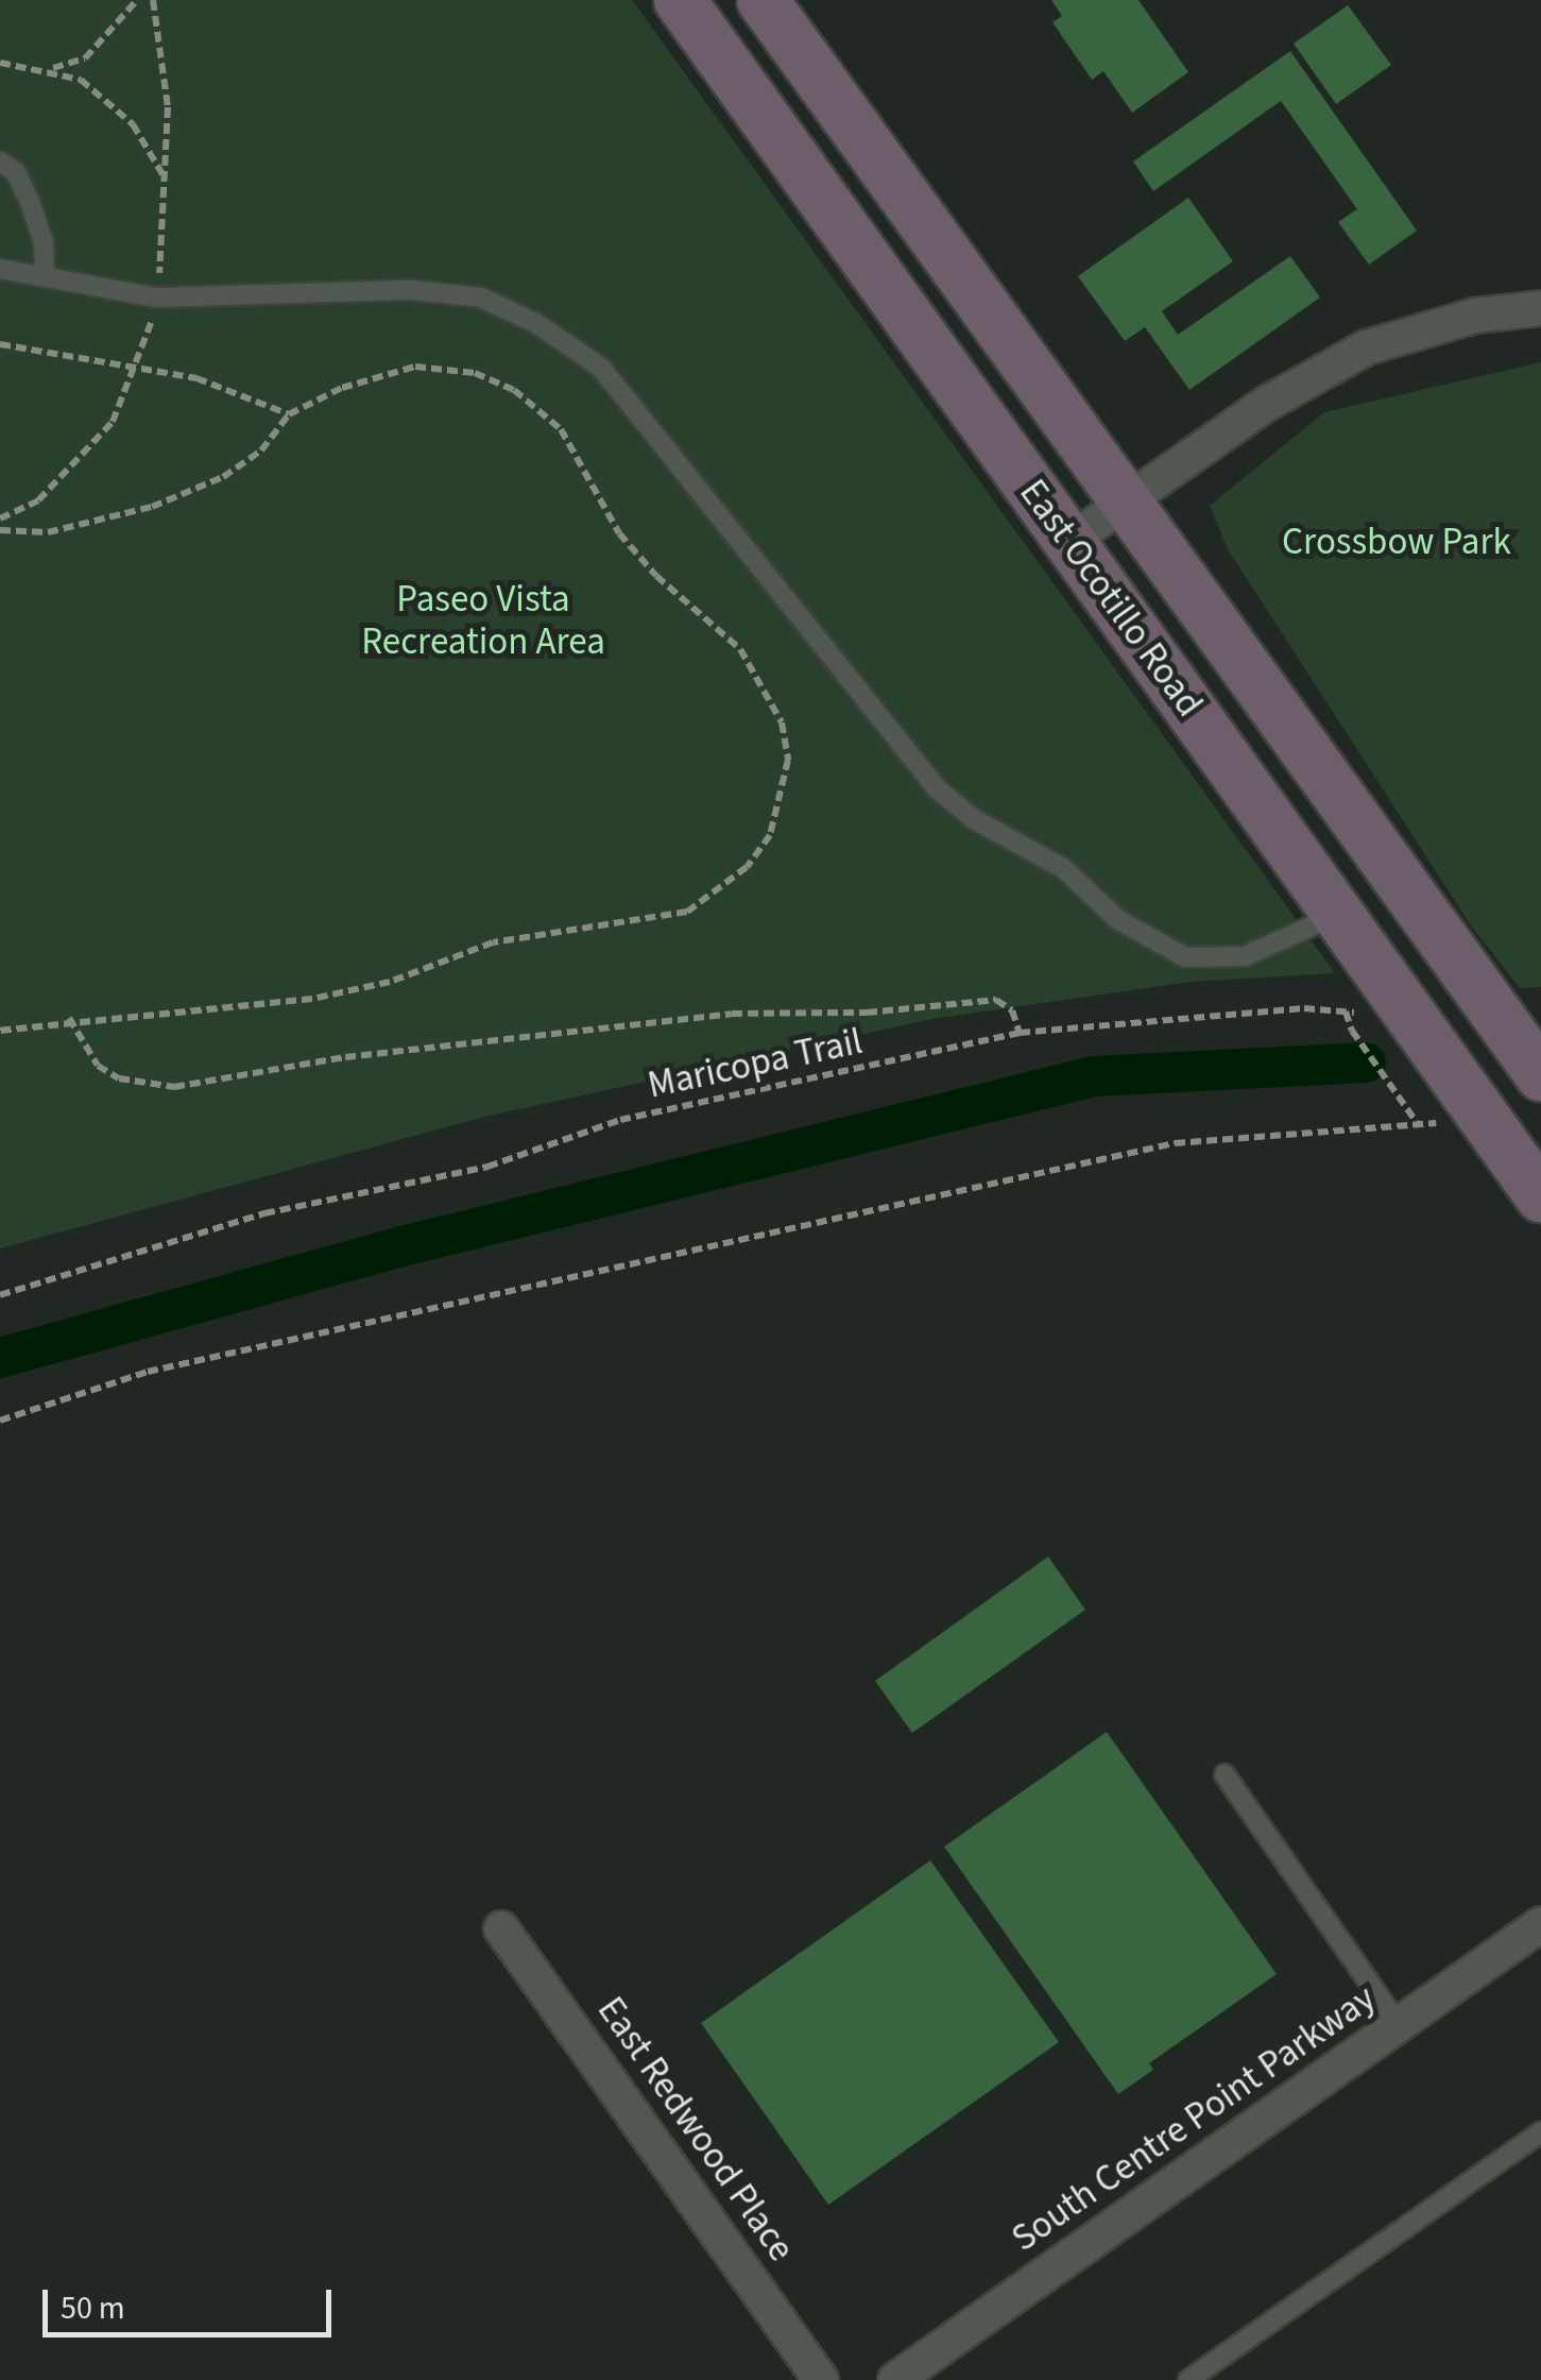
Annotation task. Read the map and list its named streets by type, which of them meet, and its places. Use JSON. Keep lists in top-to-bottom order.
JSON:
{
  "streets": {
    "main road": ["East Ocotillo Road"],
    "street": ["South Centre Point Parkway", "East Redwood Place"],
    "path": ["Maricopa Trail"]
  },
  "crossings": [
    ["East Ocotillo Road", "Maricopa Trail"]
  ],
  "parks": ["Crossbow Park", "Paseo Vista Recreation Area"],
  "scale_bar": "50 m"
}
